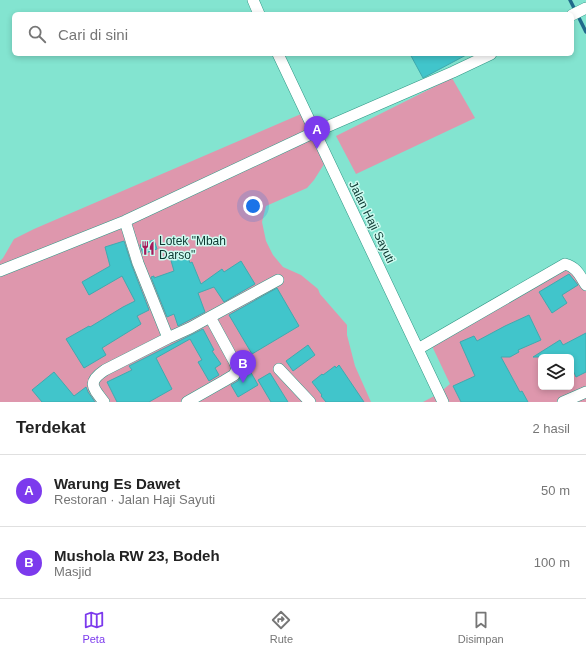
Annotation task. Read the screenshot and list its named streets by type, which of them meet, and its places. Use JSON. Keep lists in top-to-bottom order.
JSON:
{
  "streets": {
    "street": ["Jalan Haji Sayuti"]
  },
  "places": {
    "restaurant": ["Lotek \"Mbah Darso\""]
  },
  "page": {
    "search": "Cari di sini",
    "pins": ["A", "B"],
    "heading": ["Terdekat", "2 hasil"],
    "list": [
      {
        "mark": "A",
        "name": "Warung Es Dawet",
        "note": "Restoran · Jalan Haji Sayuti",
        "value": "50 m"
      },
      {
        "mark": "B",
        "name": "Mushola RW 23, Bodeh",
        "note": "Masjid",
        "value": "100 m"
      }
    ],
    "nav": ["Peta", "Rute", "Disimpan"]
  }
}
